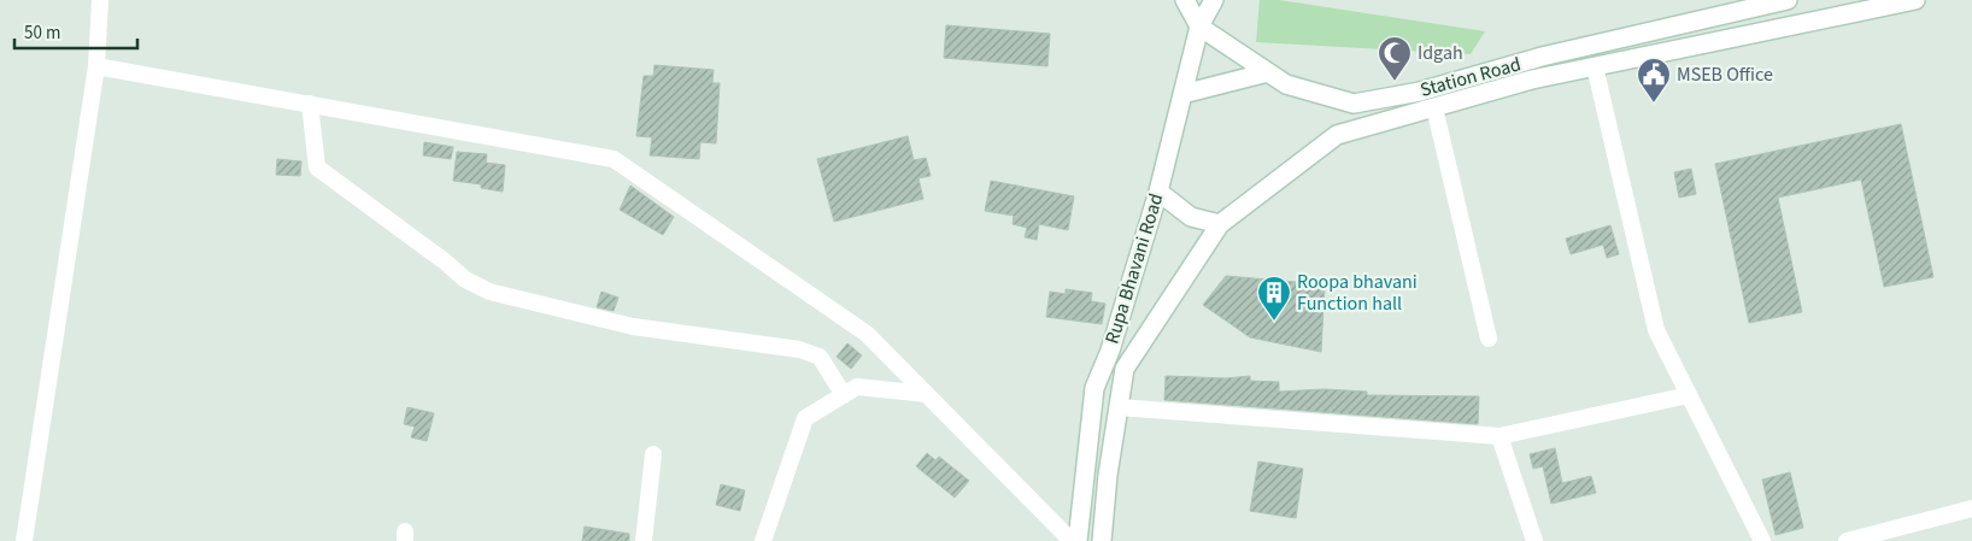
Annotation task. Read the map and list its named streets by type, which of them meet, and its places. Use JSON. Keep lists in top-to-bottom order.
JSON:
{
  "streets": {
    "main road": ["Station Road", "Rupa Bhavani Road"]
  },
  "crossings": [
    ["Station Road", "Rupa Bhavani Road"]
  ],
  "places": {
    "mosque": ["Idgah"],
    "public building": ["MSEB Office"],
    "building": ["Roopa bhavani Function hall"]
  },
  "scale_bar": "50 m"
}
